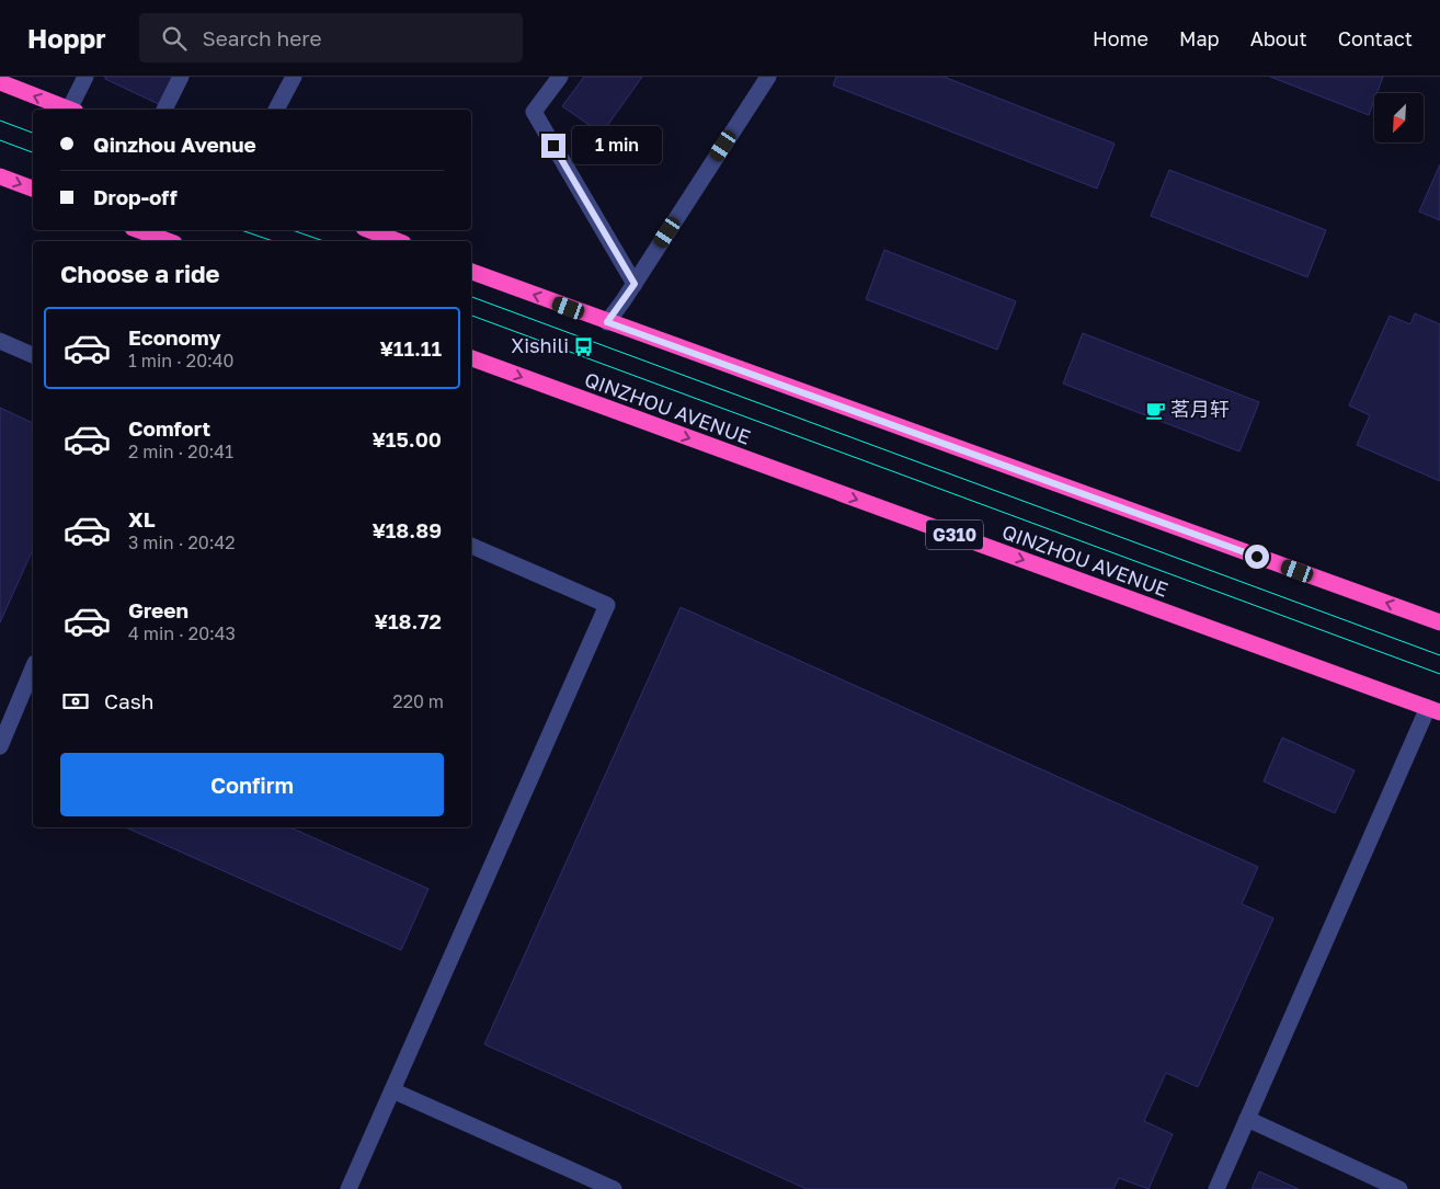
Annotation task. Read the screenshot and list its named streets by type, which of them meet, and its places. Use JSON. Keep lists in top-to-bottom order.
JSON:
{
  "streets": {
    "highway": ["QINZHOU AVENUE", "G310"]
  },
  "places": {
    "bus stop": ["Xishili"],
    "cafe": ["茗月轩"]
  },
  "north": "bottom left",
  "page": {
    "header": "Hoppr",
    "search": "Search here",
    "nav": [
      "Home",
      "Map",
      "About",
      "Contact"
    ],
    "banner": ["Qinzhou Avenue", "Drop-off"],
    "bubble": "1 min",
    "heading": "Choose a ride",
    "list": [
      {
        "name": "Economy",
        "note": "1 min · 20:40",
        "value": "¥11.11"
      },
      {
        "name": "Comfort",
        "note": "2 min · 20:41",
        "value": "¥15.00"
      },
      {
        "name": "XL",
        "note": "3 min · 20:42",
        "value": "¥18.89"
      },
      {
        "name": "Green",
        "note": "4 min · 20:43",
        "value": "¥18.72"
      }
    ],
    "pay": ["Cash", "220 m"],
    "buttons": "Confirm"
  }
}
